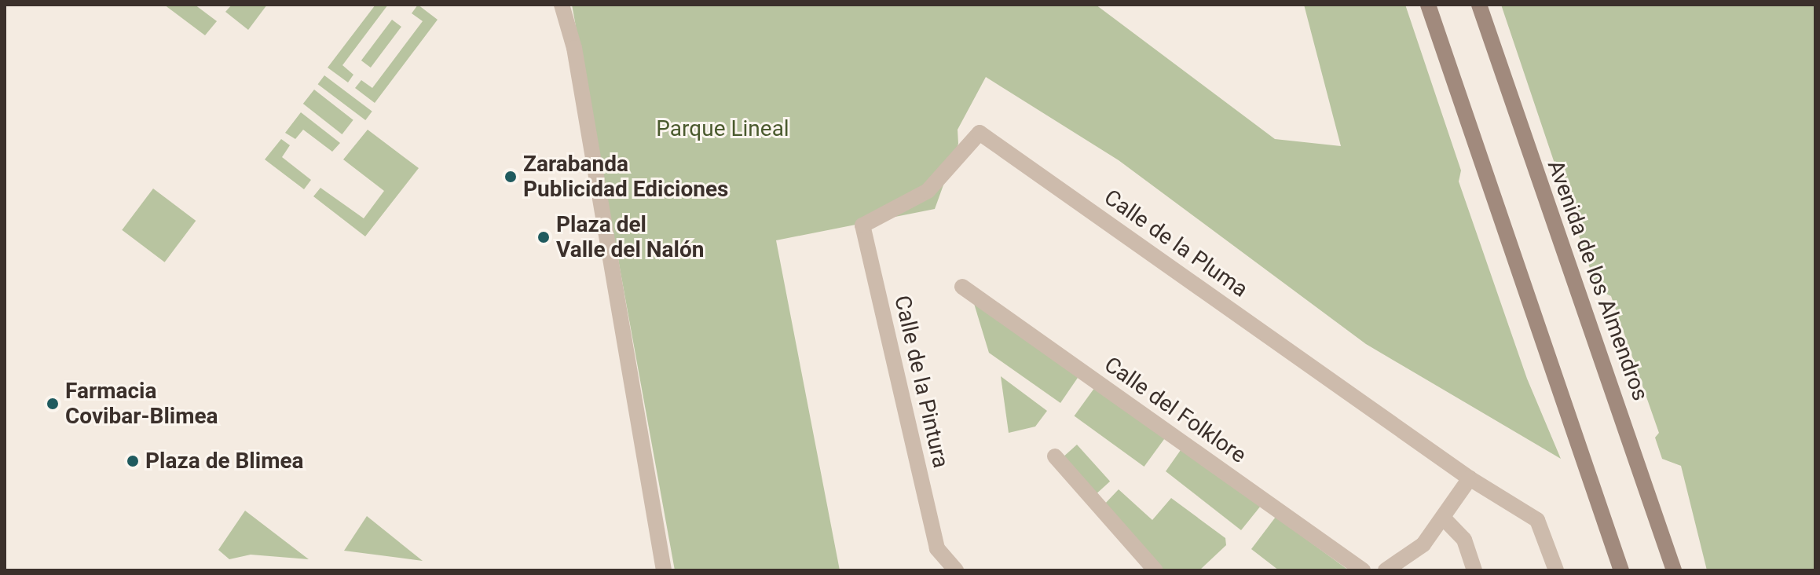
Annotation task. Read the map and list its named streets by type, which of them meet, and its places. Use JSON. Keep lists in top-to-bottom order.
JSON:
{
  "streets": {
    "main road": ["Avenida de los Almendros"],
    "street": ["Calle de la Pluma", "Calle de la Pintura", "Calle del Folklore"]
  },
  "crossings": [
    ["Calle de la Pluma", "Calle de la Pintura"]
  ],
  "parks": ["Parque Lineal"],
  "places": [
    "Zarabanda Publicidad Ediciones",
    "Plaza del Valle del Nalón",
    "Farmacia Covibar-Blimea",
    "Plaza de Blimea"
  ]
}
